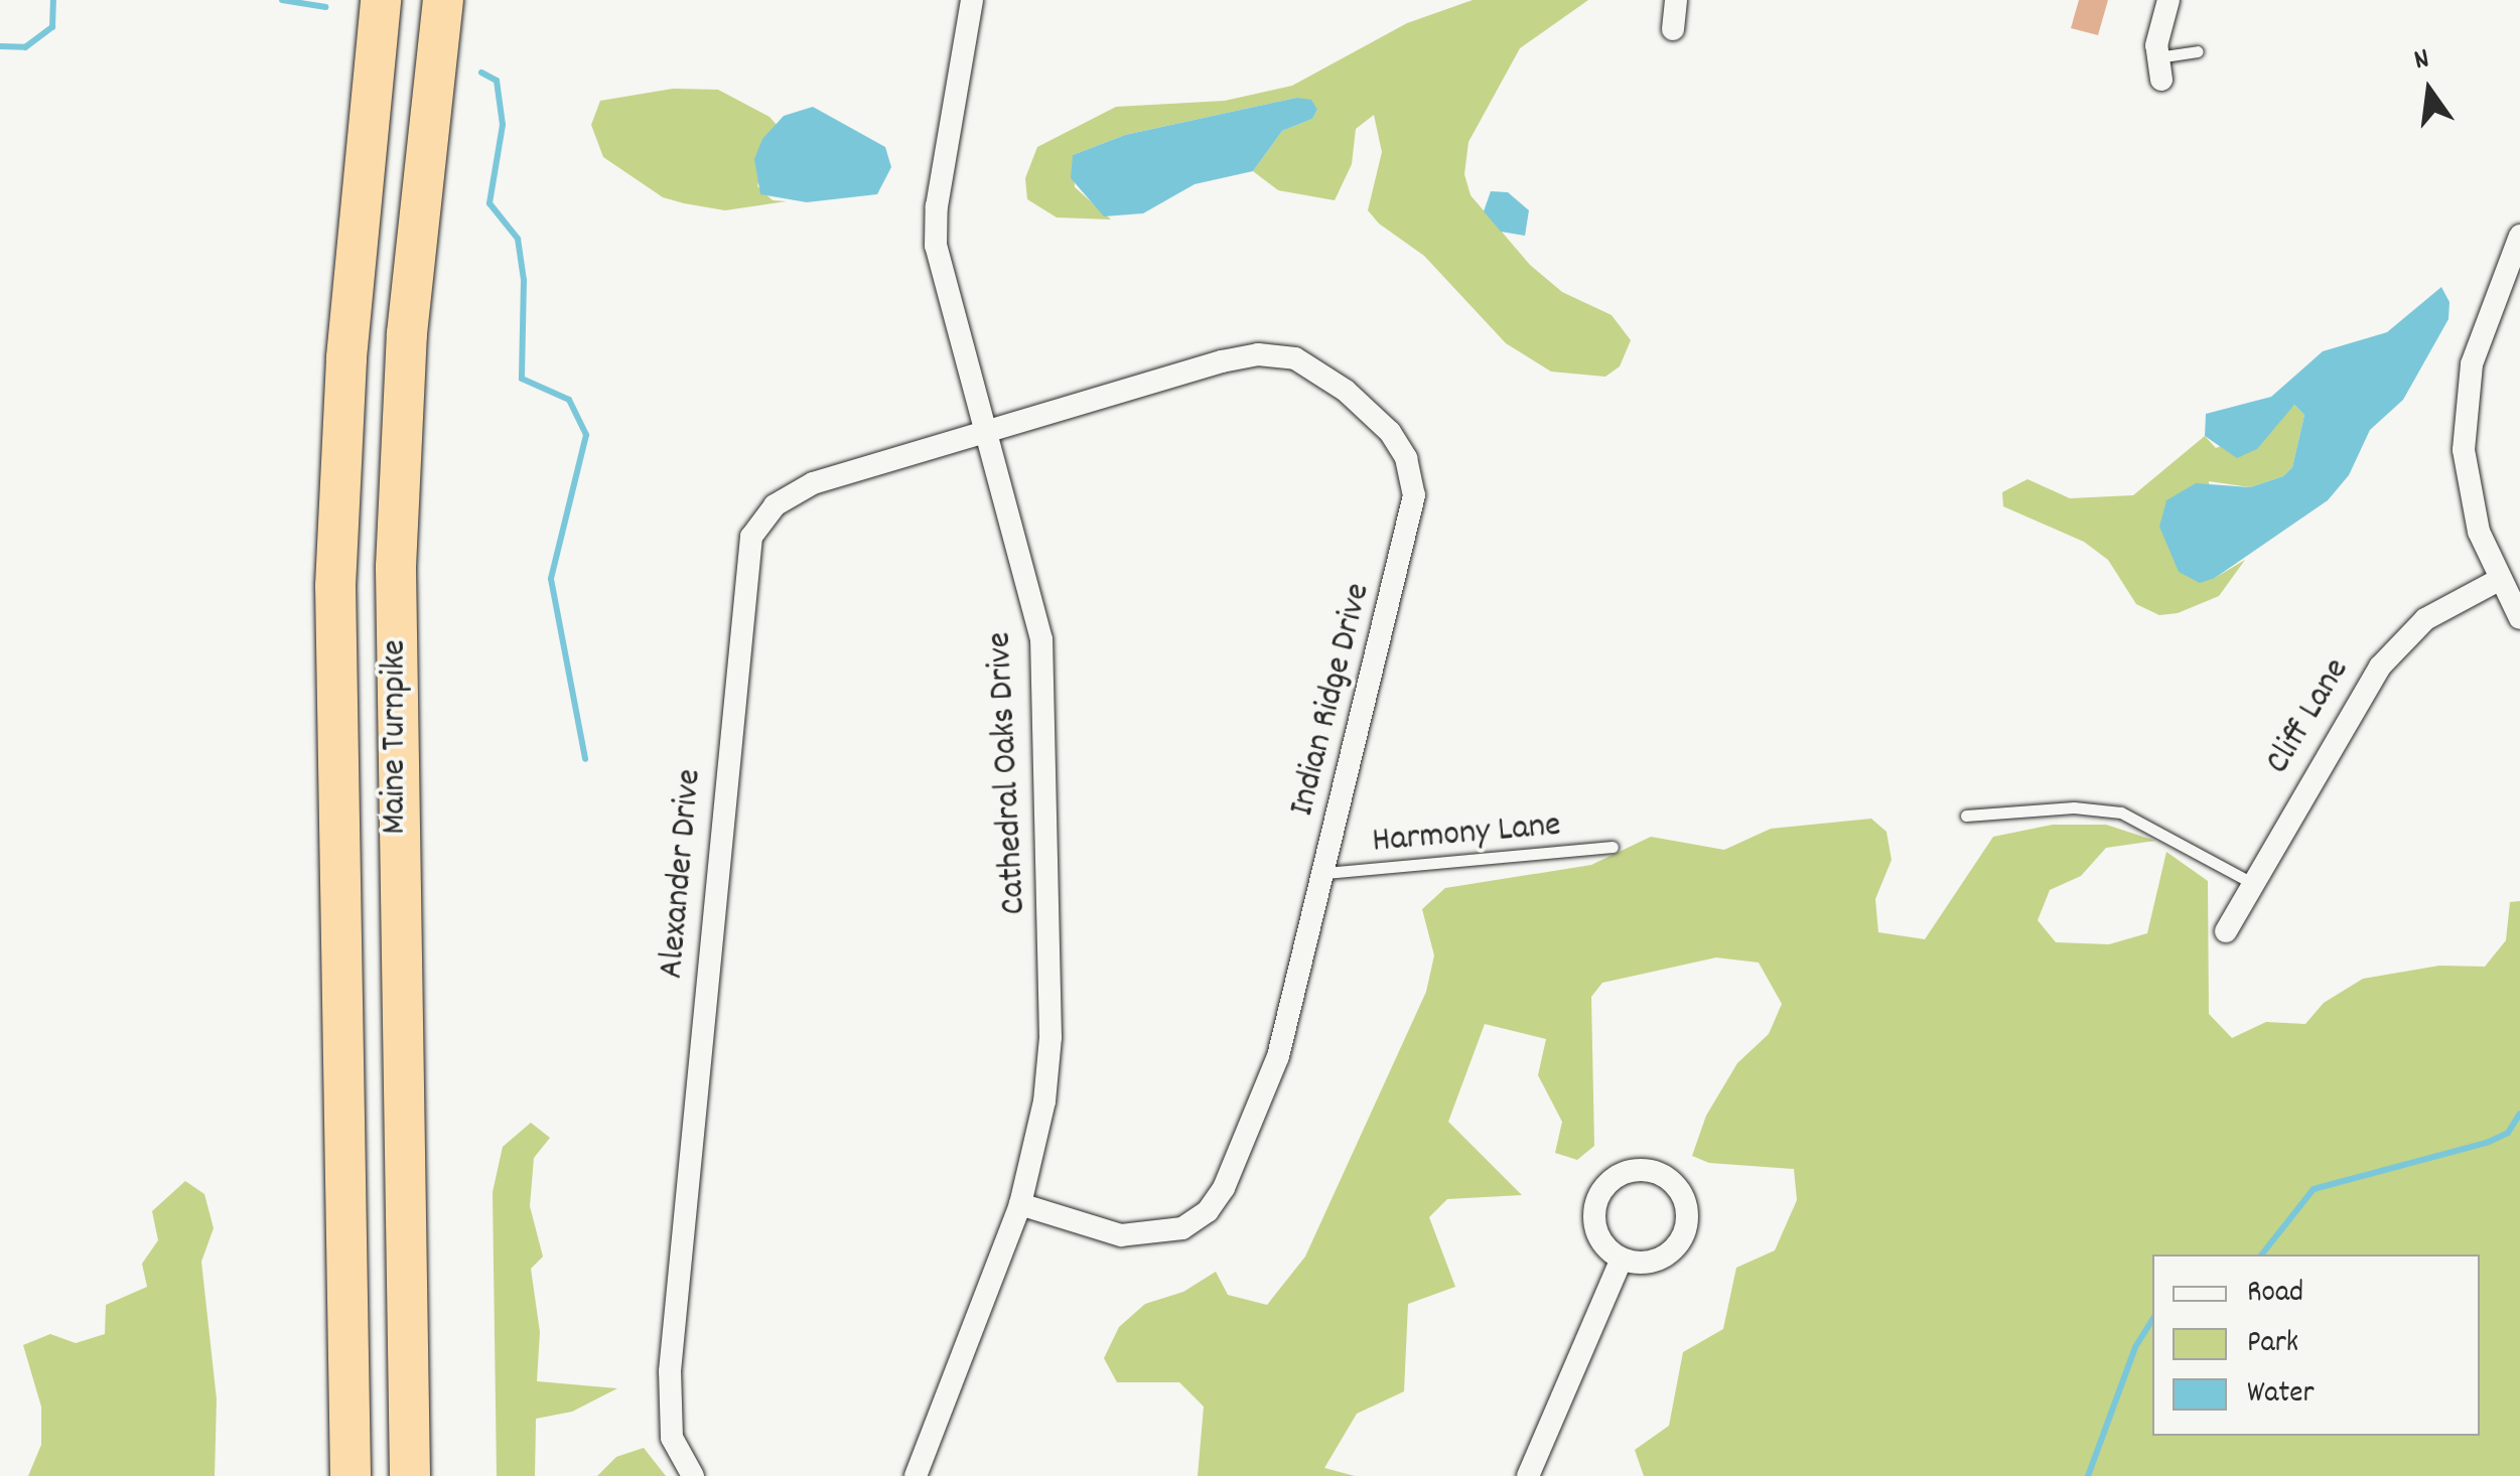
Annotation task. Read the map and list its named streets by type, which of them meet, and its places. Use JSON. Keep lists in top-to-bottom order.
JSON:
{
  "streets": {
    "highway": ["Maine Turnpike"],
    "street": [
      "Indian Ridge Drive",
      "Cliff Lane",
      "Cathedral Oaks Drive",
      "Alexander Drive"
    ],
    "lane": ["Harmony Lane"]
  },
  "crossings": [
    ["Indian Ridge Drive", "Cathedral Oaks Drive"],
    ["Indian Ridge Drive", "Harmony Lane"],
    ["Indian Ridge Drive", "Alexander Drive"],
    ["Cathedral Oaks Drive", "Alexander Drive"]
  ],
  "legend": ["Road", "Park", "Water"],
  "north": "top"
}
